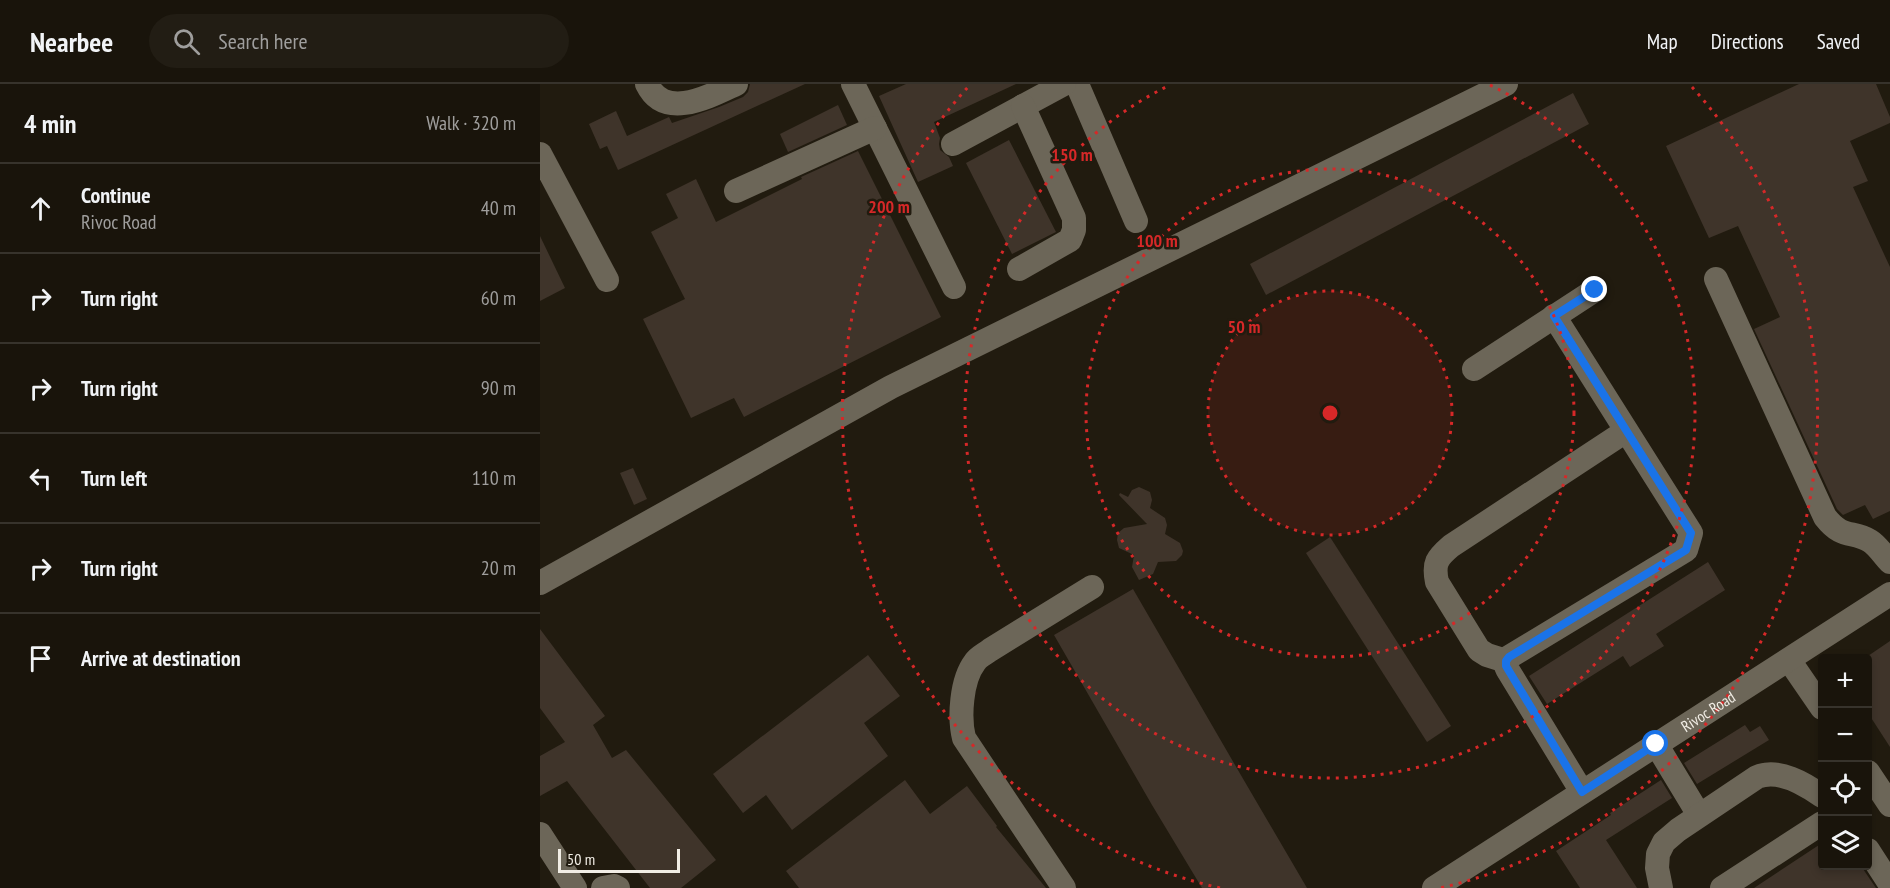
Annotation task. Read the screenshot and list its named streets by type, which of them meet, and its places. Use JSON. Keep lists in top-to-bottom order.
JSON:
{
  "streets": {
    "street": ["Rivoc Road"]
  },
  "scale_bar": "50 m",
  "page": {
    "header": "Nearbee",
    "search": "Search here",
    "nav": ["Map", "Directions", "Saved"],
    "heading": ["4 min", "Walk · 320 m"],
    "list": [
      ["Continue", "Rivoc Road", "40 m"],
      ["Turn right", "60 m"],
      ["Turn right", "90 m"],
      ["Turn left", "110 m"],
      ["Turn right", "20 m"],
      "Arrive at destination"
    ],
    "map_buttons": ["+", "−"],
    "scale": "50 m"
  },
  "rings": [
    "150 m",
    "200 m",
    "100 m",
    "50 m"
  ]
}
